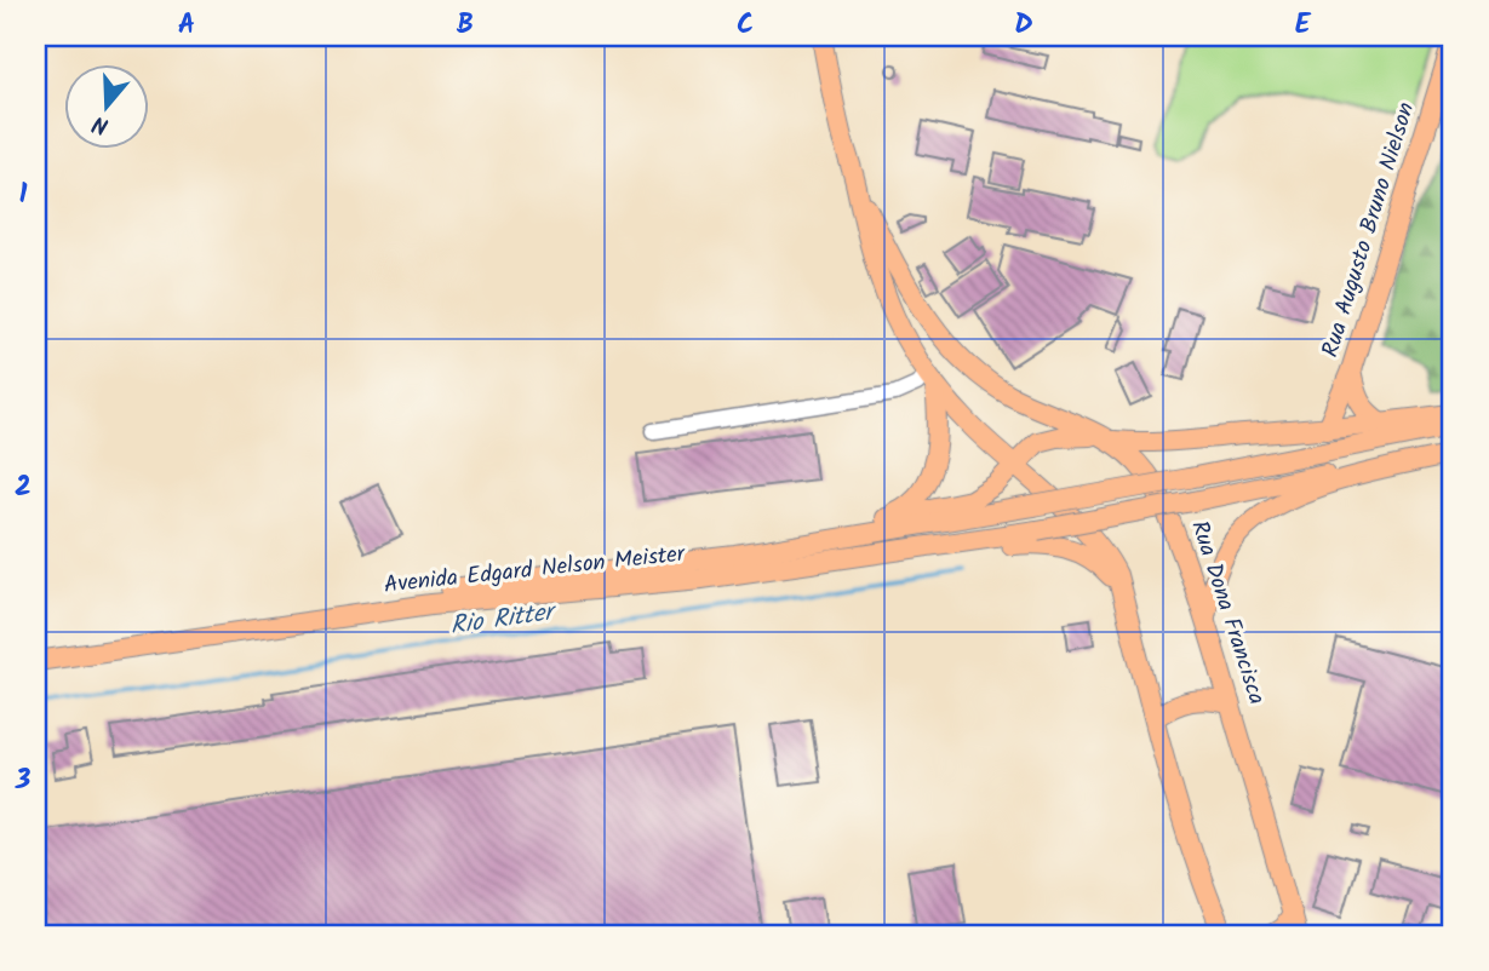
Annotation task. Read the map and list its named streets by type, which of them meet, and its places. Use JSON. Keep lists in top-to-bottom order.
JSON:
{
  "streets": {
    "main road": ["Rua Augusto Bruno Nielson", "Avenida Edgard Nelson Meister", "Rua Dona Francisca"]
  },
  "water": ["Rio Ritter"],
  "north": "bottom",
  "grid": {
    "columns": [
      "A",
      "B",
      "C",
      "D",
      "E"
    ],
    "rows": ["1", "2", "3"]
  }
}
